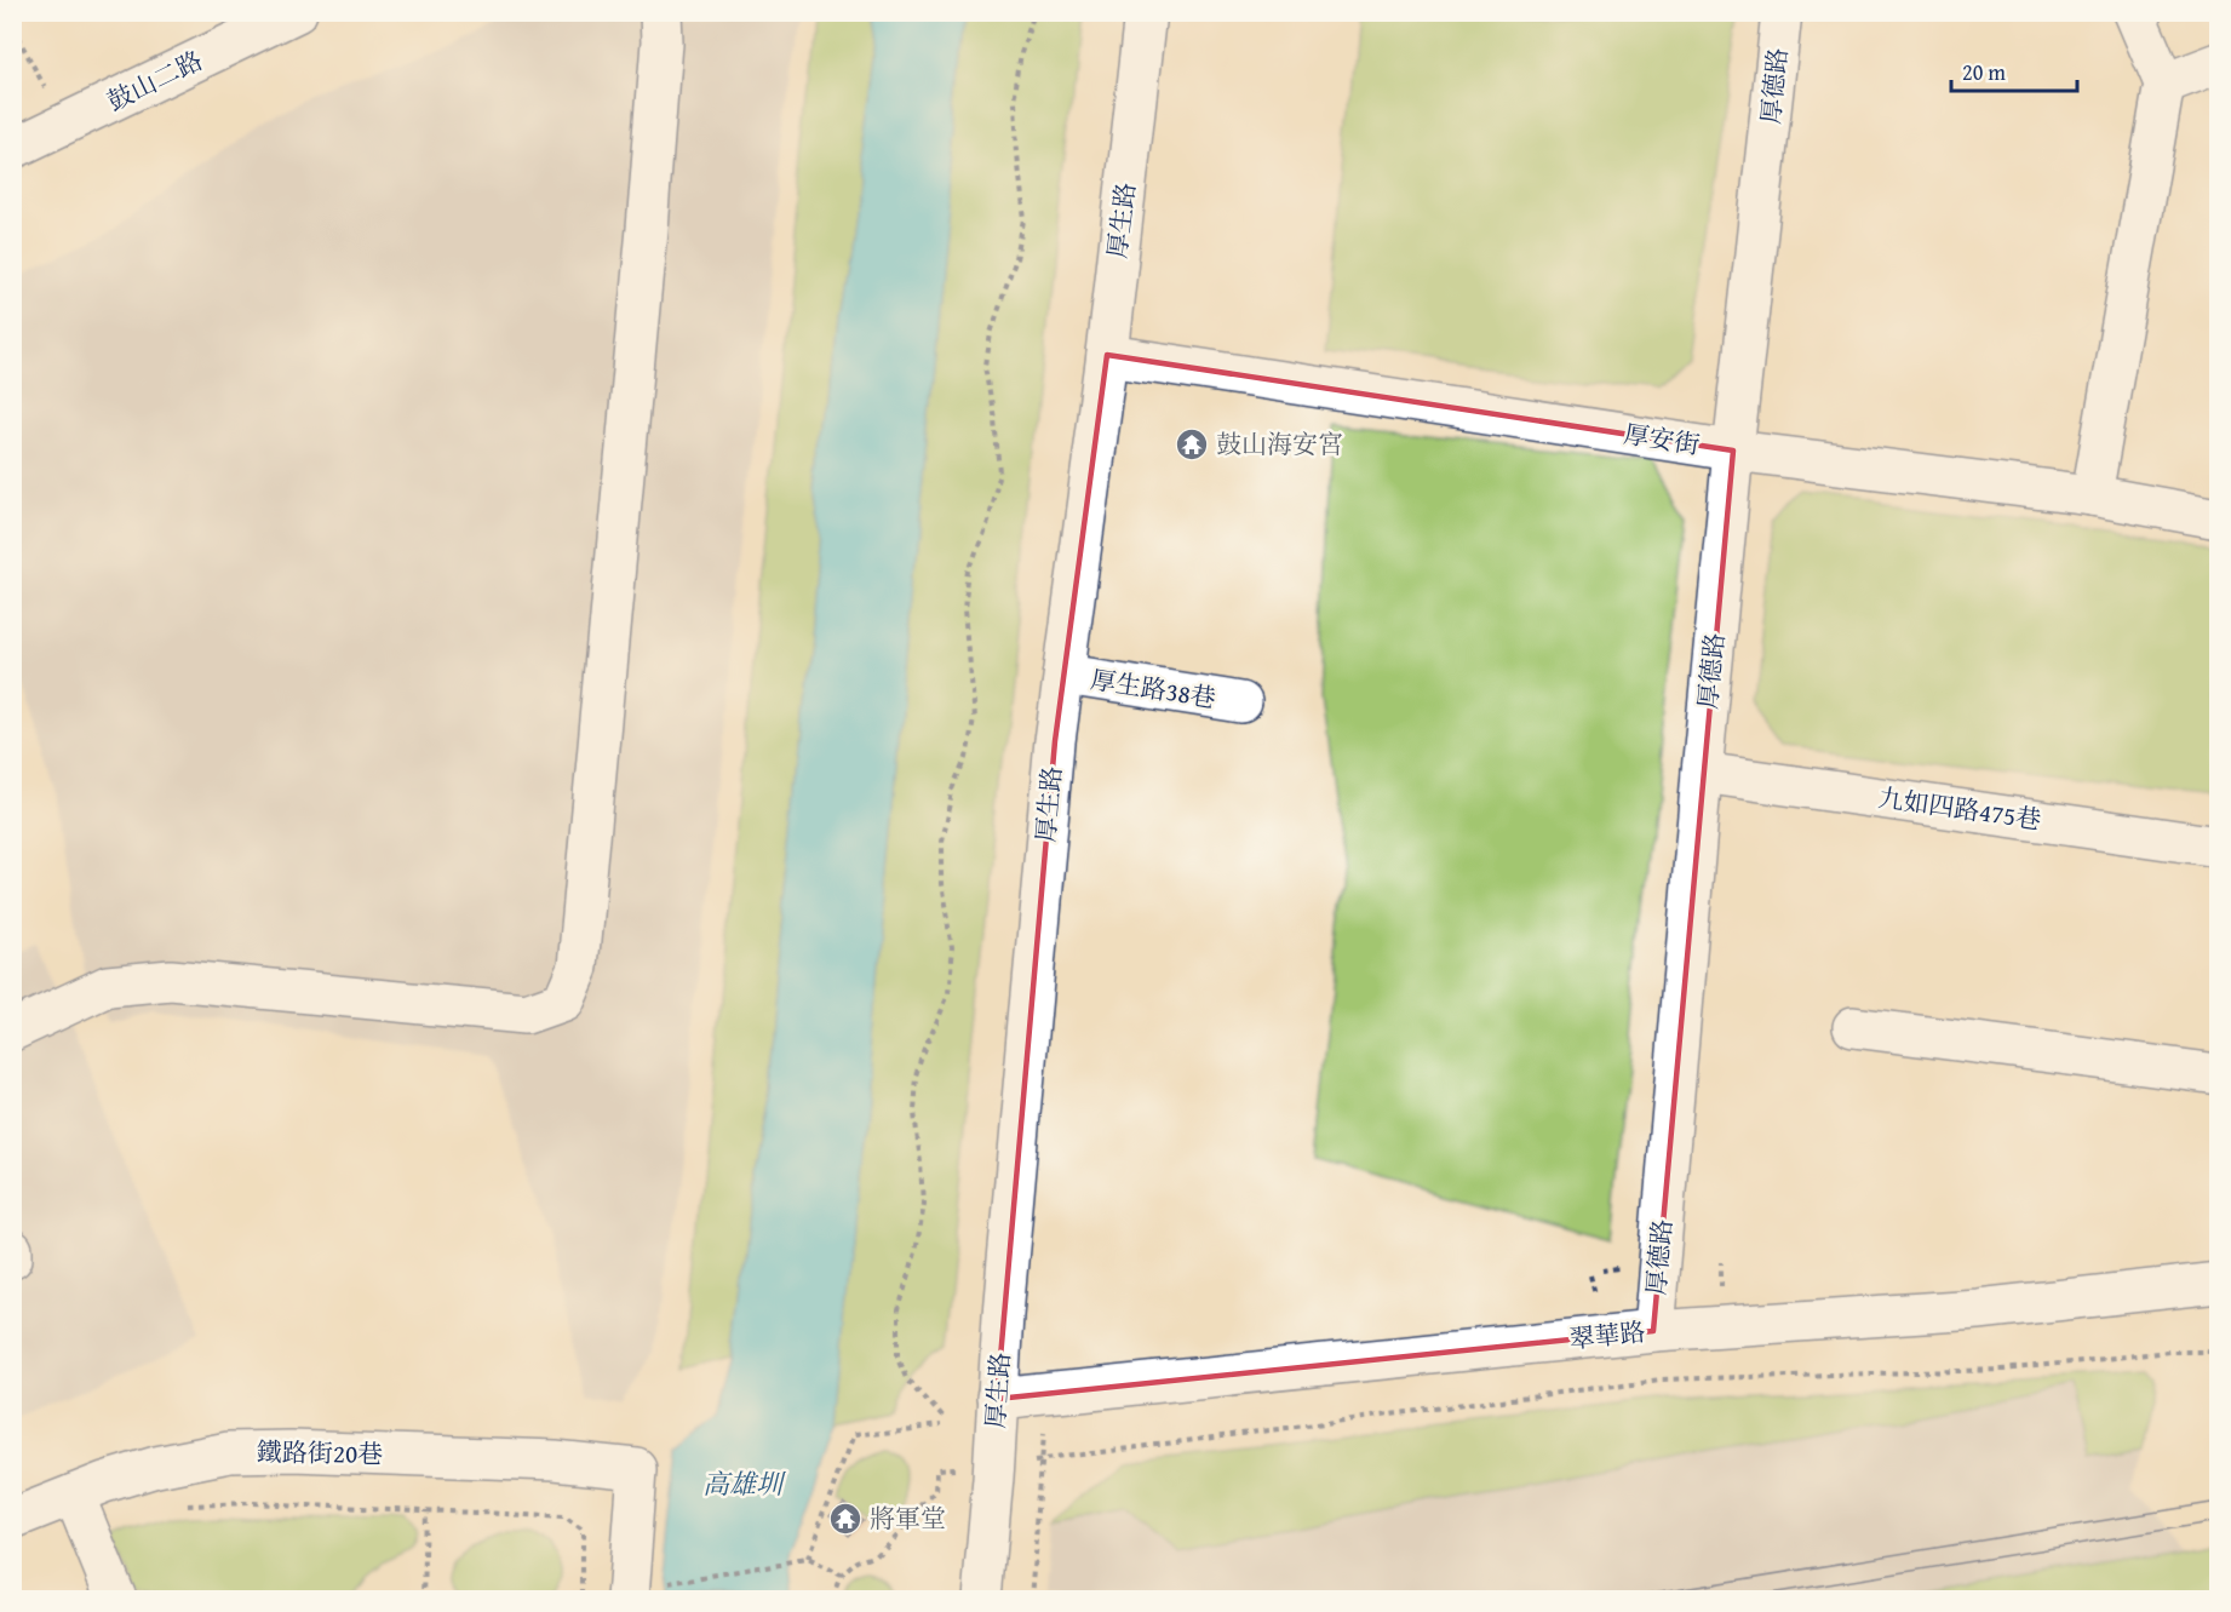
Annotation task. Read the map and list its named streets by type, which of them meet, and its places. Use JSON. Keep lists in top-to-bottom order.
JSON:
{
  "streets": {
    "street": [
      "鼓山二路",
      "厚德路",
      "厚生路",
      "厚安街",
      "厚生路38巷",
      "九如四路475巷",
      "翠華路",
      "鐵路街20巷"
    ]
  },
  "crossings": [
    ["厚德路", "厚安街"],
    ["厚德路", "九如四路475巷"],
    ["厚德路", "翠華路"],
    ["厚生路", "厚安街"],
    ["厚生路", "厚生路38巷"],
    ["厚生路", "翠華路"]
  ],
  "water": ["高雄圳"],
  "places": {
    "temple": ["鼓山海安宮", "將軍堂"]
  },
  "scale_bar": "20 m"
}
